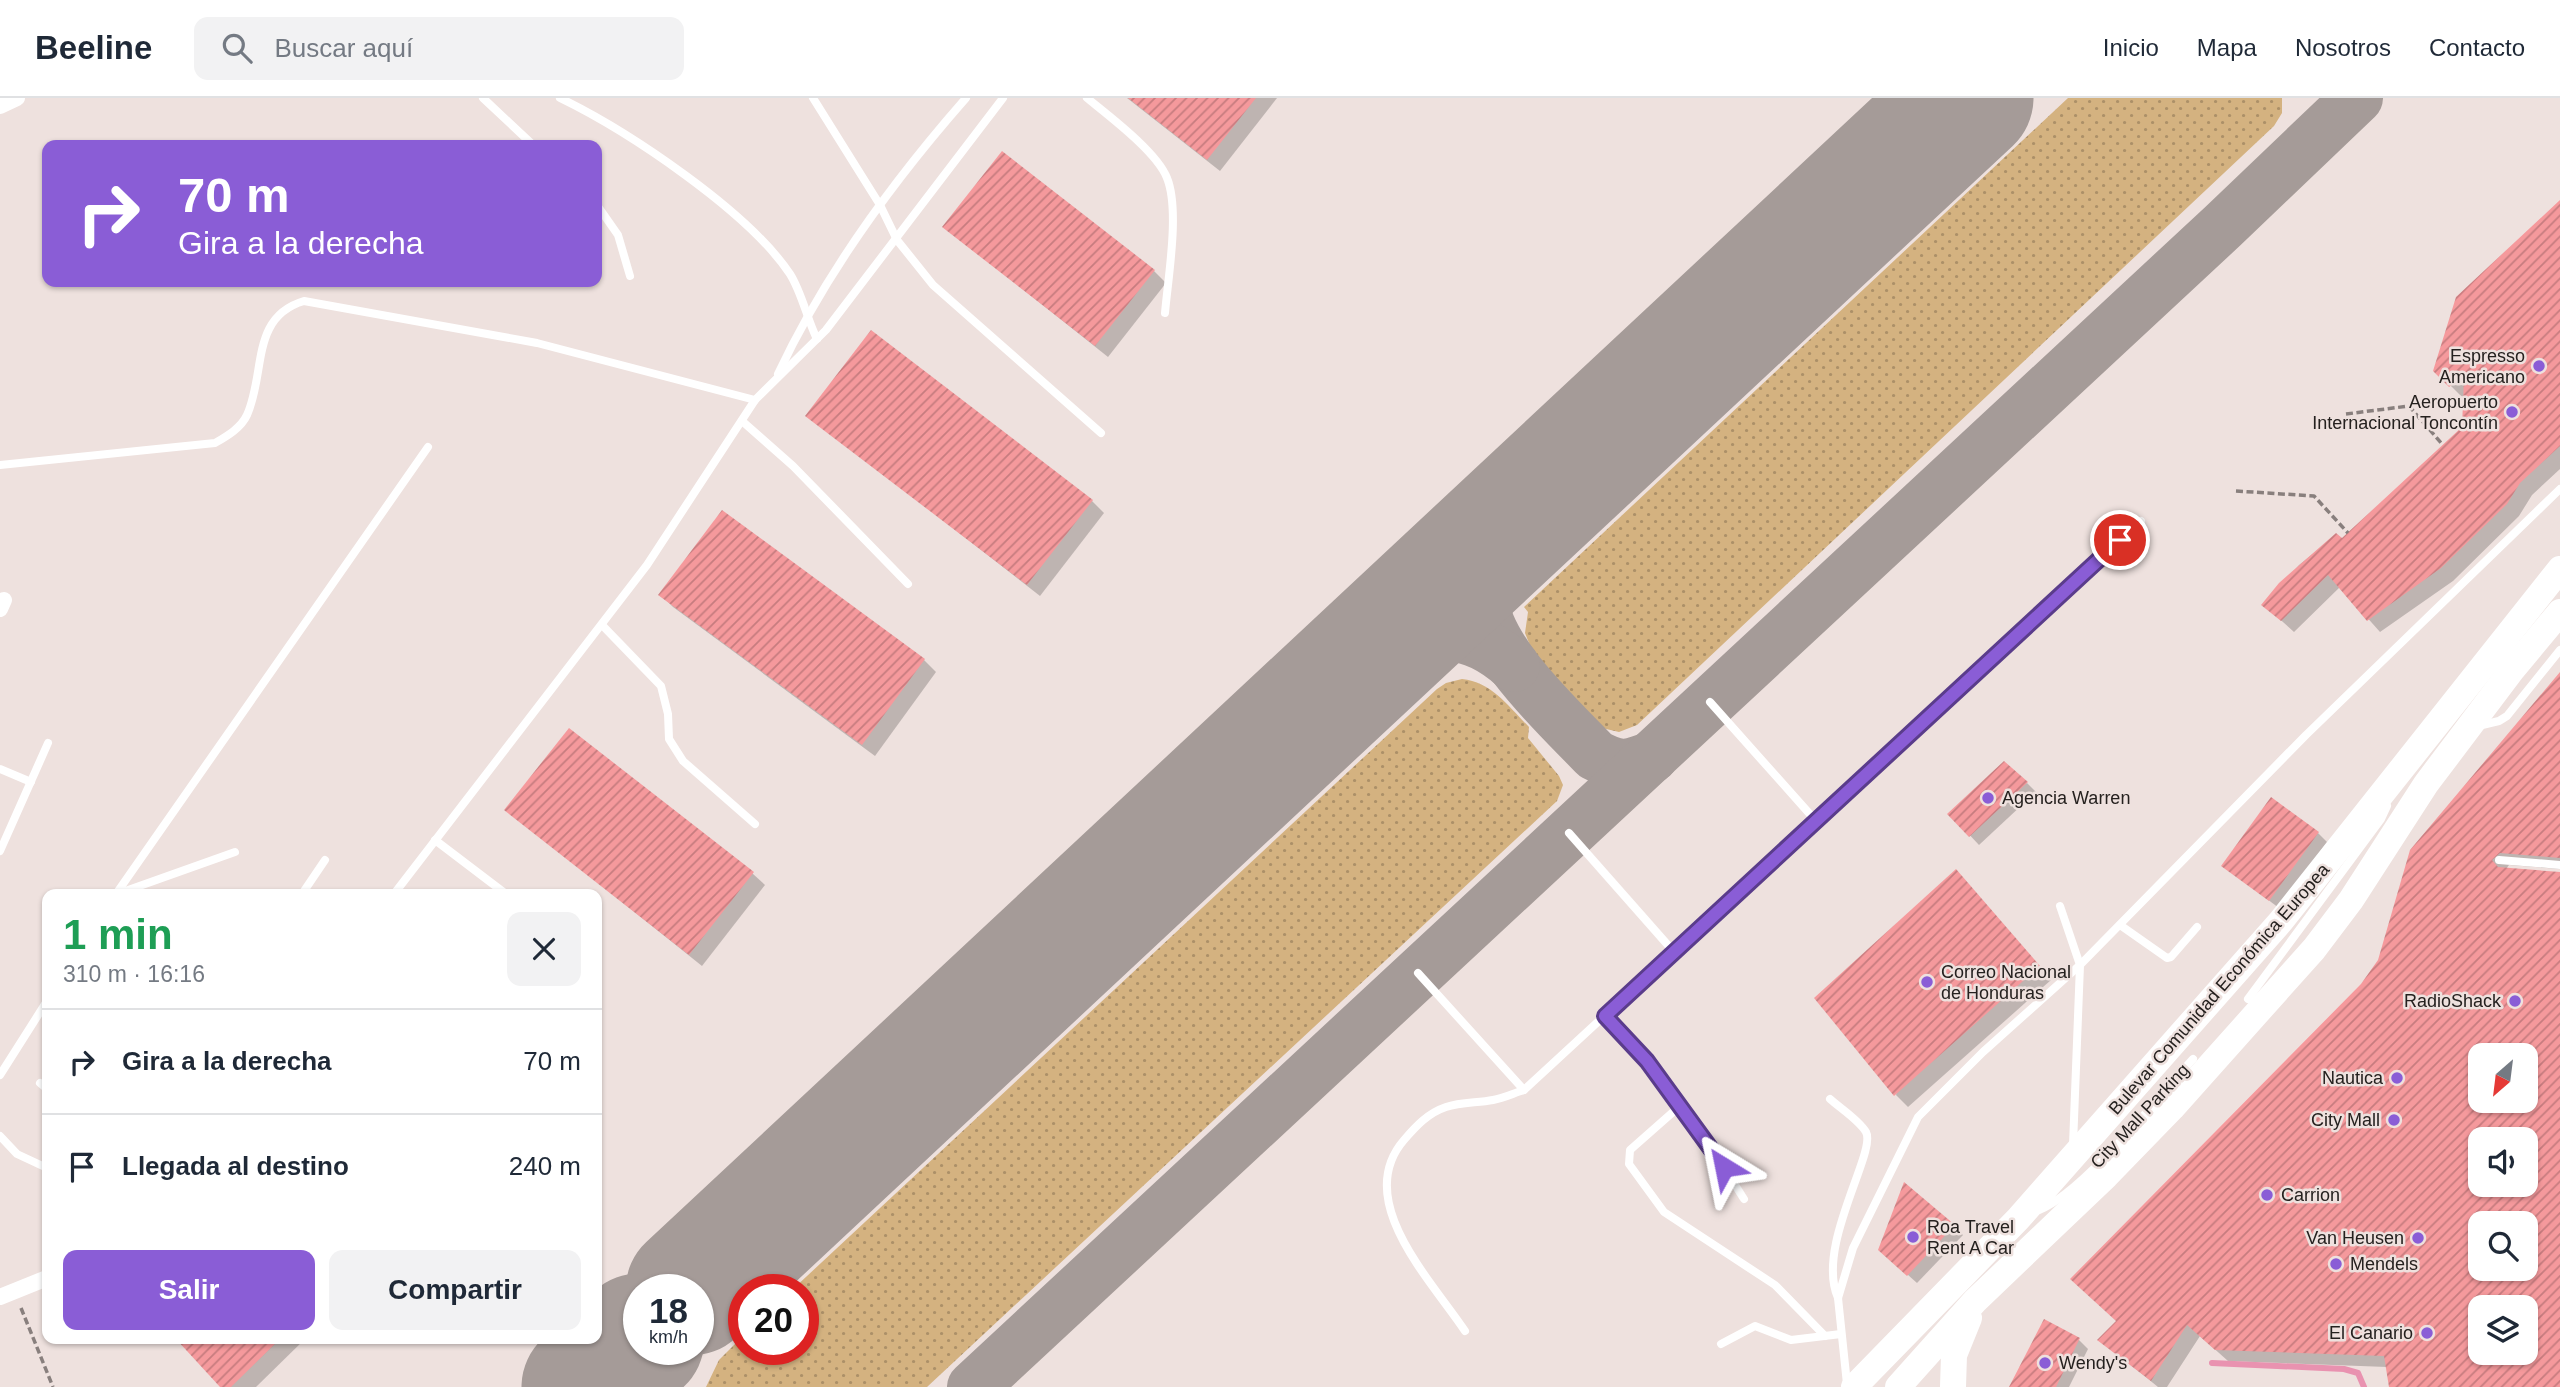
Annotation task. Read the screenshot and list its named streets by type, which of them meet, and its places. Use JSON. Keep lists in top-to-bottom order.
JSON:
{
  "streets": {
    "main road": ["Bulevar Comunidad Económica Europea"],
    "lane": ["City Mall Parking"]
  },
  "crossings": [
    ["Bulevar Comunidad Económica Europea", "City Mall Parking"]
  ],
  "places": [
    "Espresso Americano",
    "Aeropuerto Internacional Toncontín",
    "Agencia Warren",
    "Correo Nacional de Honduras",
    "RadioShack",
    "Nautica",
    "City Mall",
    "Carrion",
    "Roa Travel Rent A Car",
    "Van Heusen",
    "Mendels",
    "El Canario",
    "Wendy's"
  ],
  "north": "bottom left",
  "page": {
    "header": "Beeline",
    "search": "Buscar aquí",
    "nav": [
      "Inicio",
      "Mapa",
      "Nosotros",
      "Contacto"
    ],
    "turn": ["70 m", "Gira a la derecha"],
    "heading": ["1 min", "310 m · 16:16"],
    "list": [
      {
        "name": "Gira a la derecha",
        "value": "70 m"
      },
      {
        "name": "Llegada al destino",
        "value": "240 m"
      }
    ],
    "buttons": ["Salir", "Compartir"],
    "speed": "18 km/h",
    "limit": "20"
  }
}
